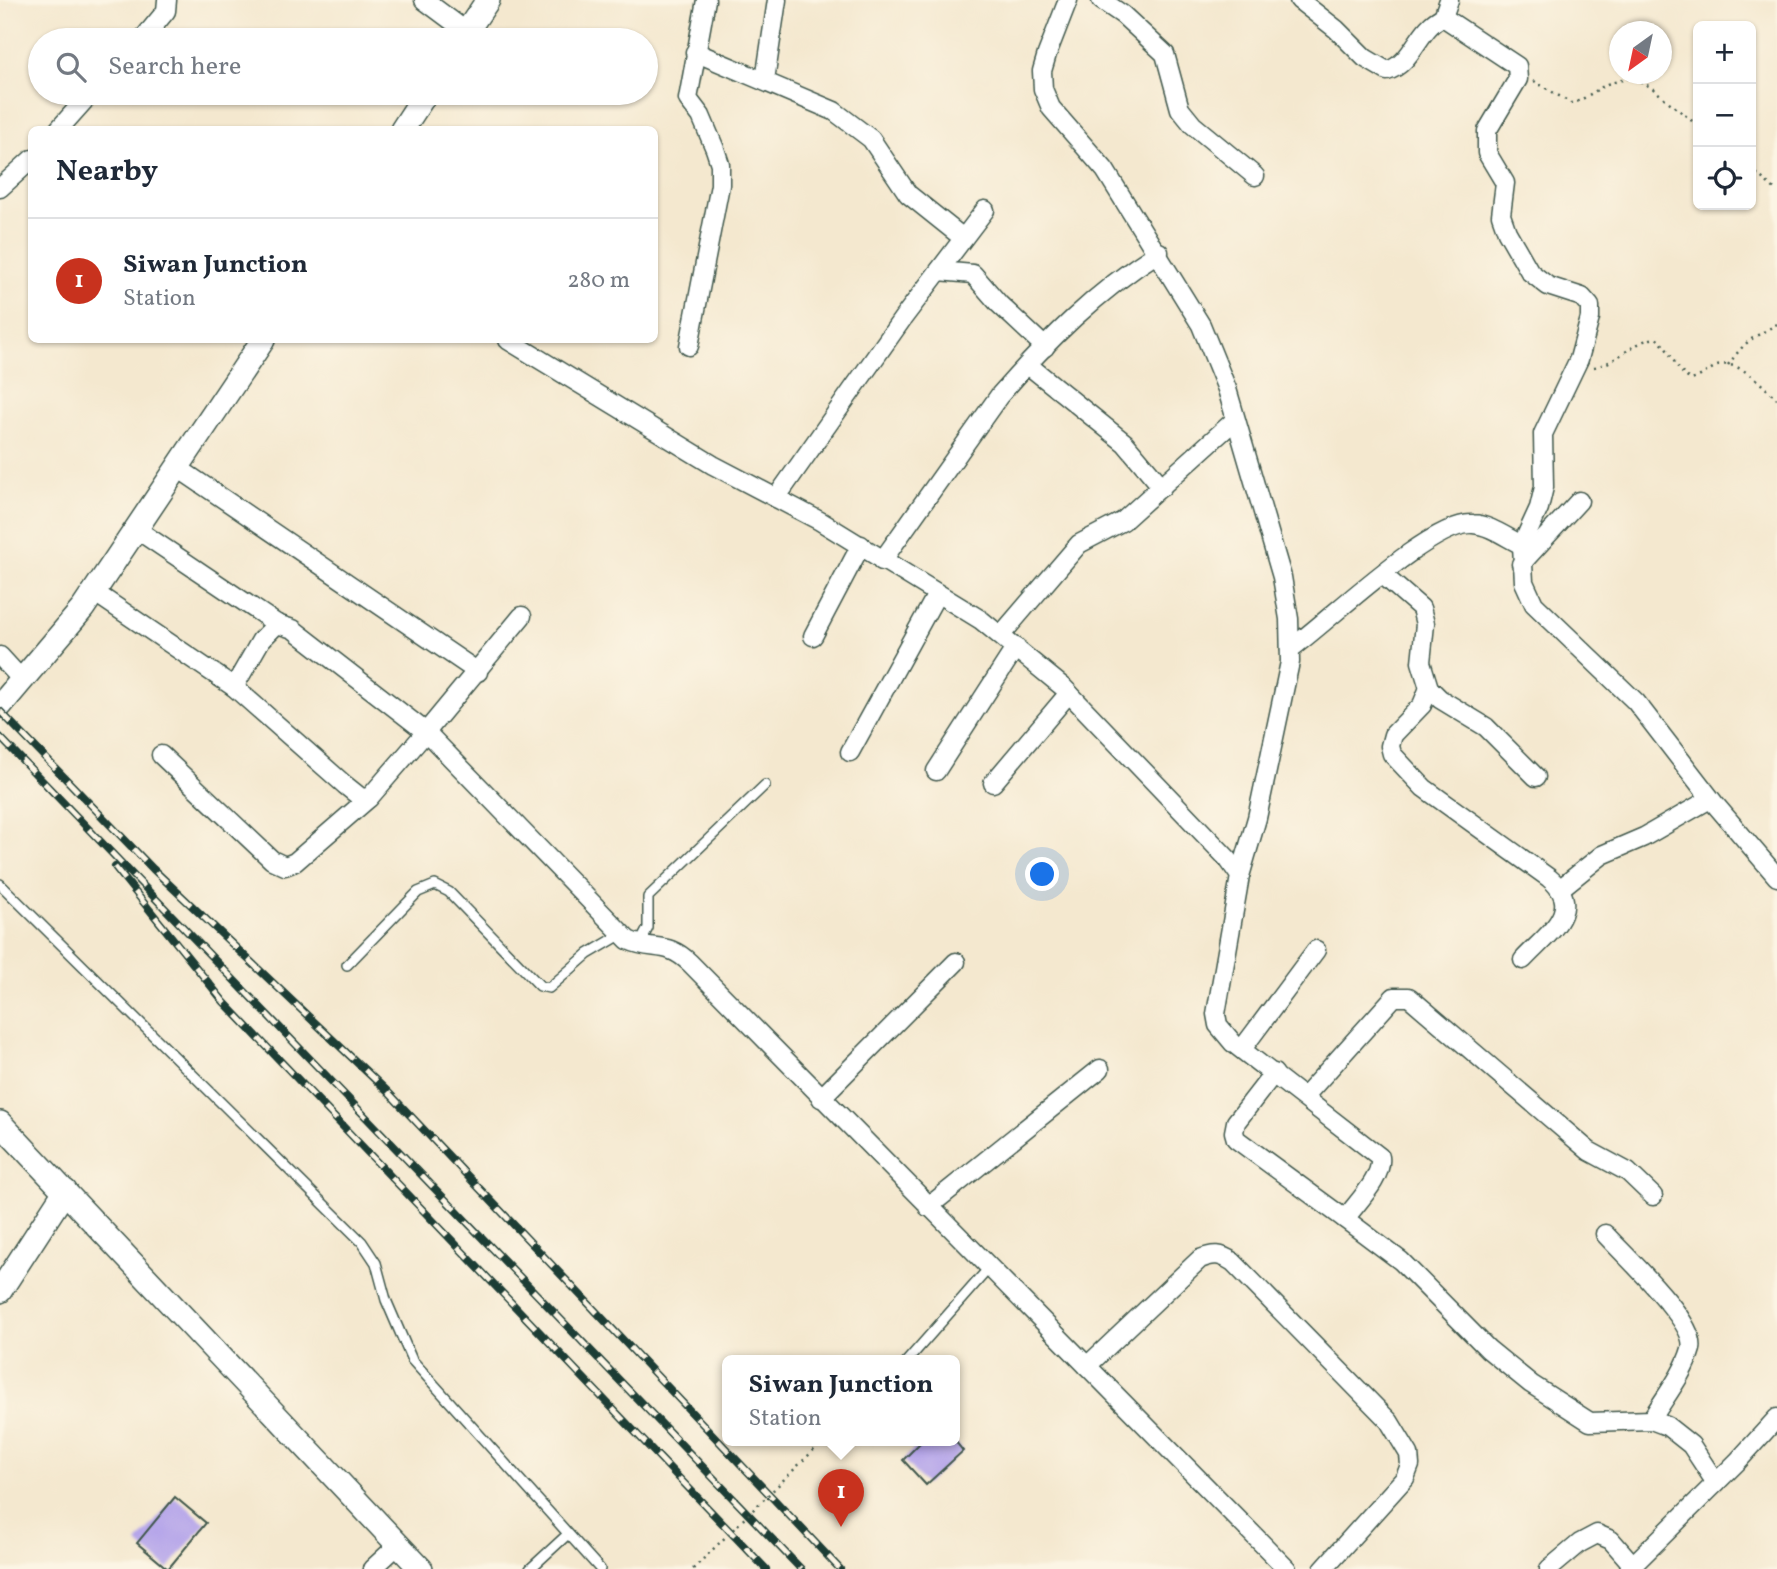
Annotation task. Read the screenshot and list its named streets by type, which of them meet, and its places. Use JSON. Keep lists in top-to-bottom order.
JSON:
{
  "north": "bottom left",
  "page": {
    "map_buttons": ["+", "−"],
    "search": "Search here",
    "heading": "Nearby",
    "list": [
      {
        "mark": "1",
        "name": "Siwan Junction",
        "note": "Station",
        "value": "280 m"
      }
    ],
    "popup": ["Siwan Junction", "Station"],
    "pins": "1"
  }
}
